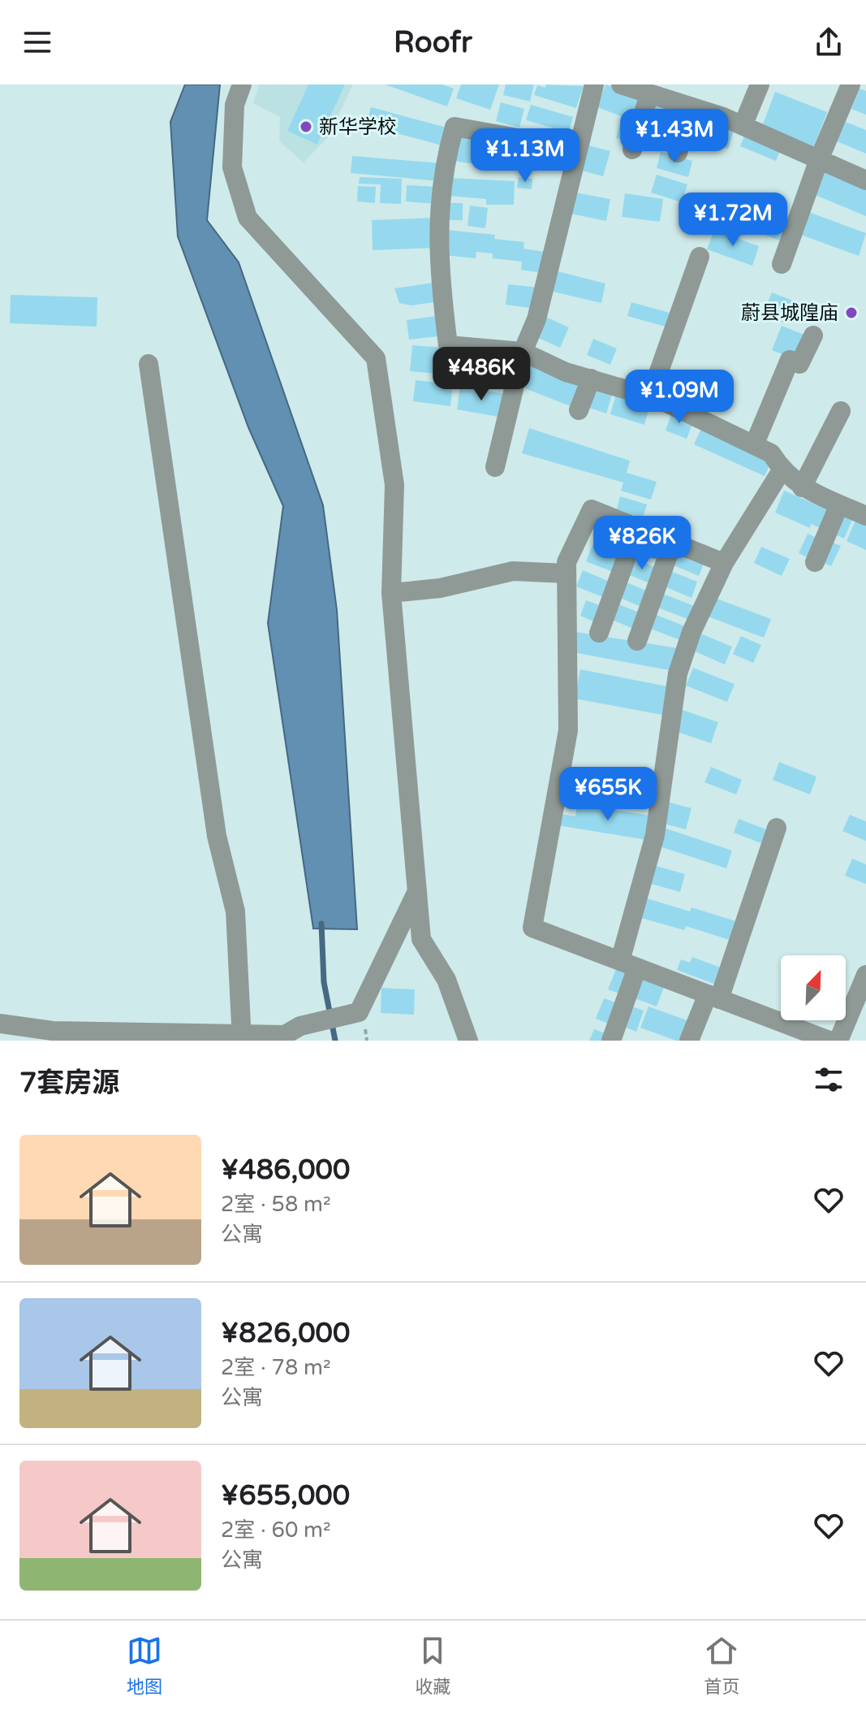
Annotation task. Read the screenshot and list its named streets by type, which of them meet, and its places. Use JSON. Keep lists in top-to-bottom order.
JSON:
{
  "places": ["新华学校", "蔚县城隍庙"],
  "north": "top right",
  "page": {
    "header": "Roofr",
    "price": [
      "¥1.43M",
      "¥1.13M",
      "¥1.72M",
      "¥486K",
      "¥1.09M",
      "¥826K",
      "¥655K"
    ],
    "heading": "7套房源",
    "list": [
      {
        "name": "¥486,000",
        "note": "2室 · 58 m² · 公寓"
      },
      {
        "name": "¥826,000",
        "note": "2室 · 78 m² · 公寓"
      },
      {
        "name": "¥655,000",
        "note": "2室 · 60 m² · 公寓"
      }
    ],
    "tabs": ["地图", "收藏", "首页"]
  }
}
